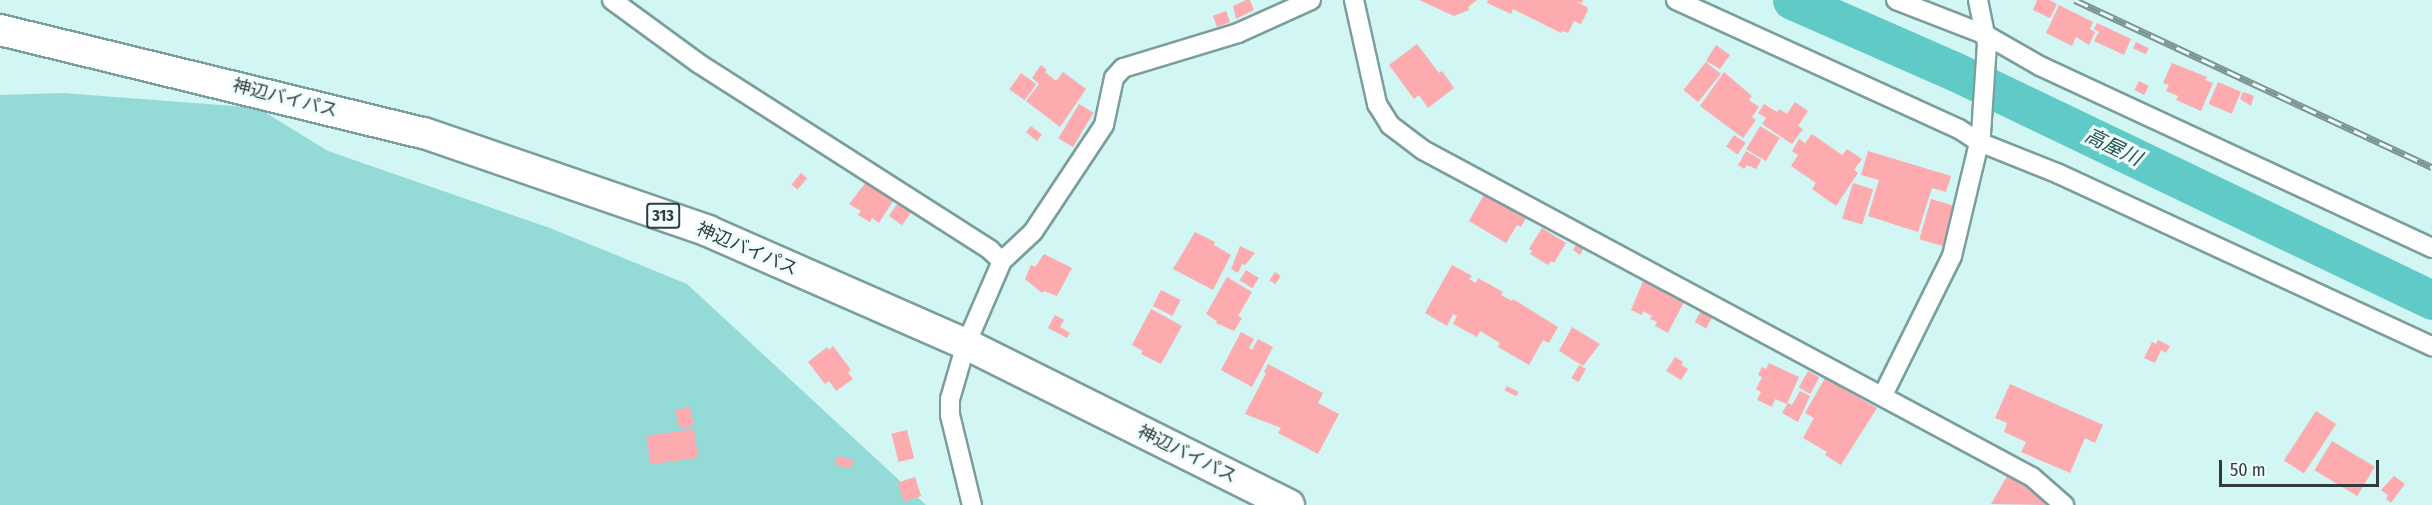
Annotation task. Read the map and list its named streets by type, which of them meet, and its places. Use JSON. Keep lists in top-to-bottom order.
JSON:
{
  "streets": {
    "highway": ["神辺バイパス", "313"]
  },
  "water": ["高屋川"],
  "scale_bar": "50 m"
}
